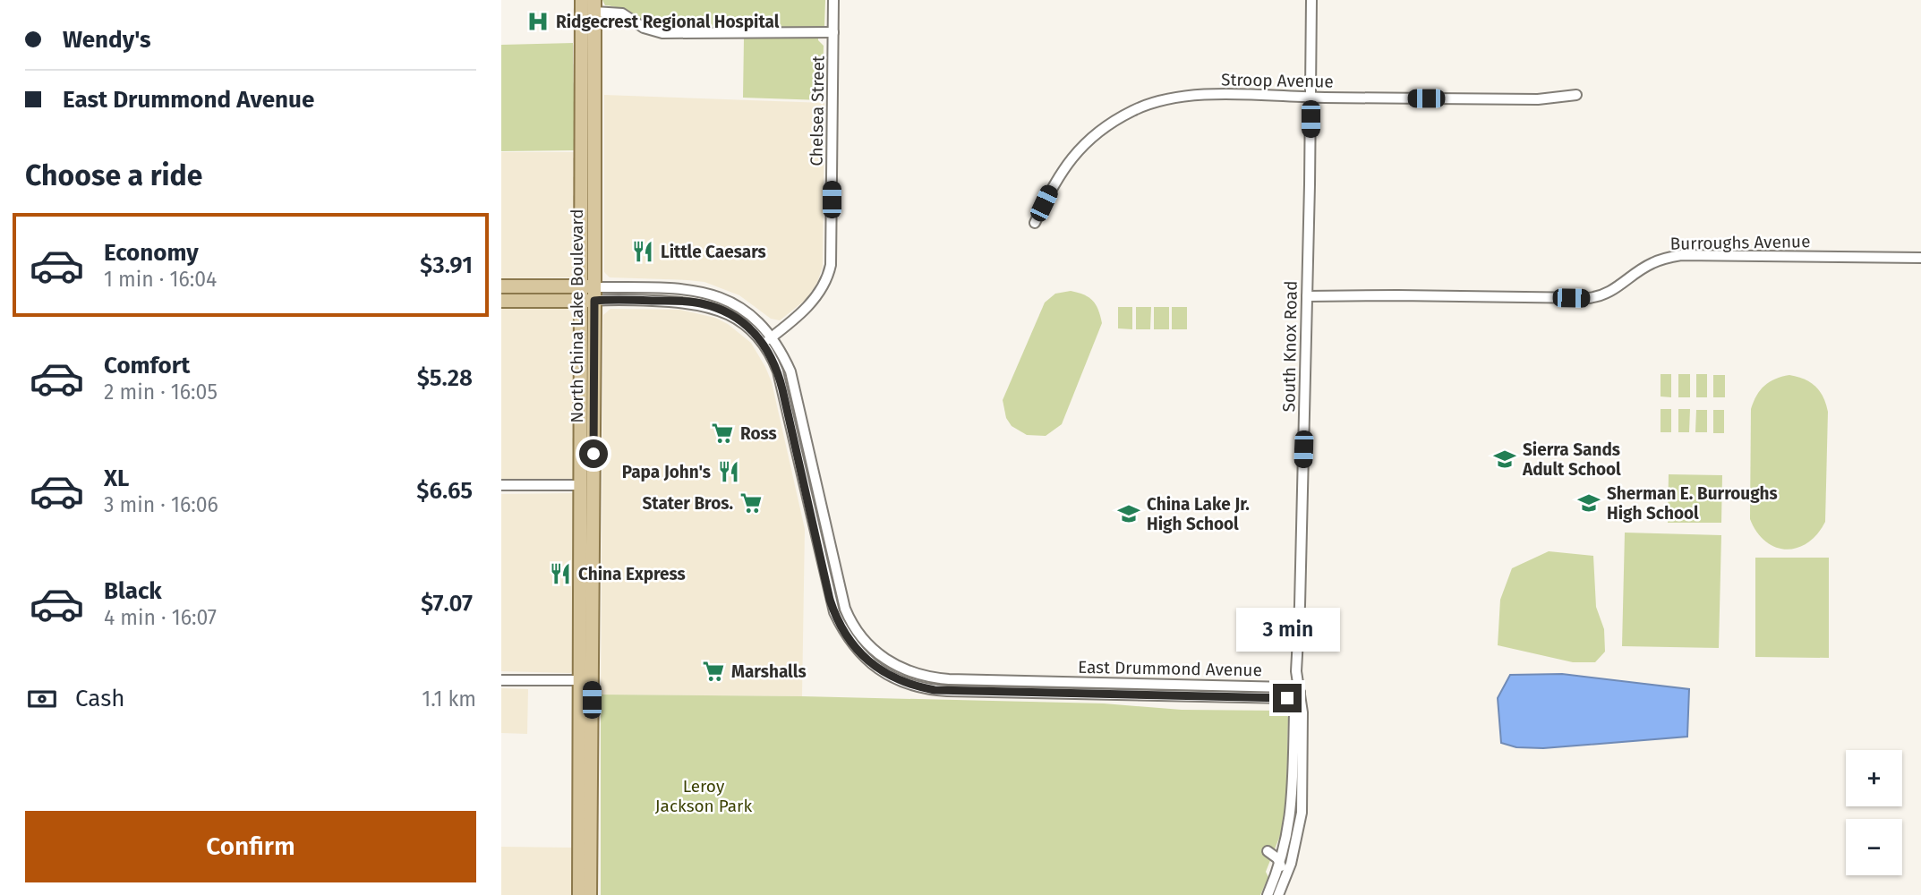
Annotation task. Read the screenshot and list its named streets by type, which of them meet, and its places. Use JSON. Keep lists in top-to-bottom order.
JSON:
{
  "streets": {
    "main road": ["North China Lake Boulevard"],
    "street": [
      "Stroop Avenue",
      "Chelsea Street",
      "Burroughs Avenue",
      "South Knox Road",
      "East Drummond Avenue"
    ]
  },
  "crossings": [
    ["Stroop Avenue", "South Knox Road"],
    ["Chelsea Street", "East Drummond Avenue"],
    ["Burroughs Avenue", "South Knox Road"],
    ["North China Lake Boulevard", "East Drummond Avenue"],
    ["South Knox Road", "East Drummond Avenue"]
  ],
  "parks": ["Leroy Jackson Park"],
  "places": {
    "hospital": ["Ridgecrest Regional Hospital"],
    "restaurant": ["Little Caesars", "Papa John's", "China Express"],
    "supermarket": ["Ross", "Stater Bros.", "Marshalls"],
    "school or university": ["Sierra Sands Adult School", "Sherman E. Burroughs High School", "China Lake Jr. High School"]
  },
  "page": {
    "banner": ["Wendy's", "East Drummond Avenue"],
    "heading": "Choose a ride",
    "list": [
      {
        "name": "Economy",
        "note": "1 min · 16:04",
        "value": "$3.91"
      },
      {
        "name": "Comfort",
        "note": "2 min · 16:05",
        "value": "$5.28"
      },
      {
        "name": "XL",
        "note": "3 min · 16:06",
        "value": "$6.65"
      },
      {
        "name": "Black",
        "note": "4 min · 16:07",
        "value": "$7.07"
      }
    ],
    "bubble": "3 min",
    "pay": ["Cash", "1.1 km"],
    "map_buttons": ["+", "−"],
    "buttons": "Confirm"
  }
}
